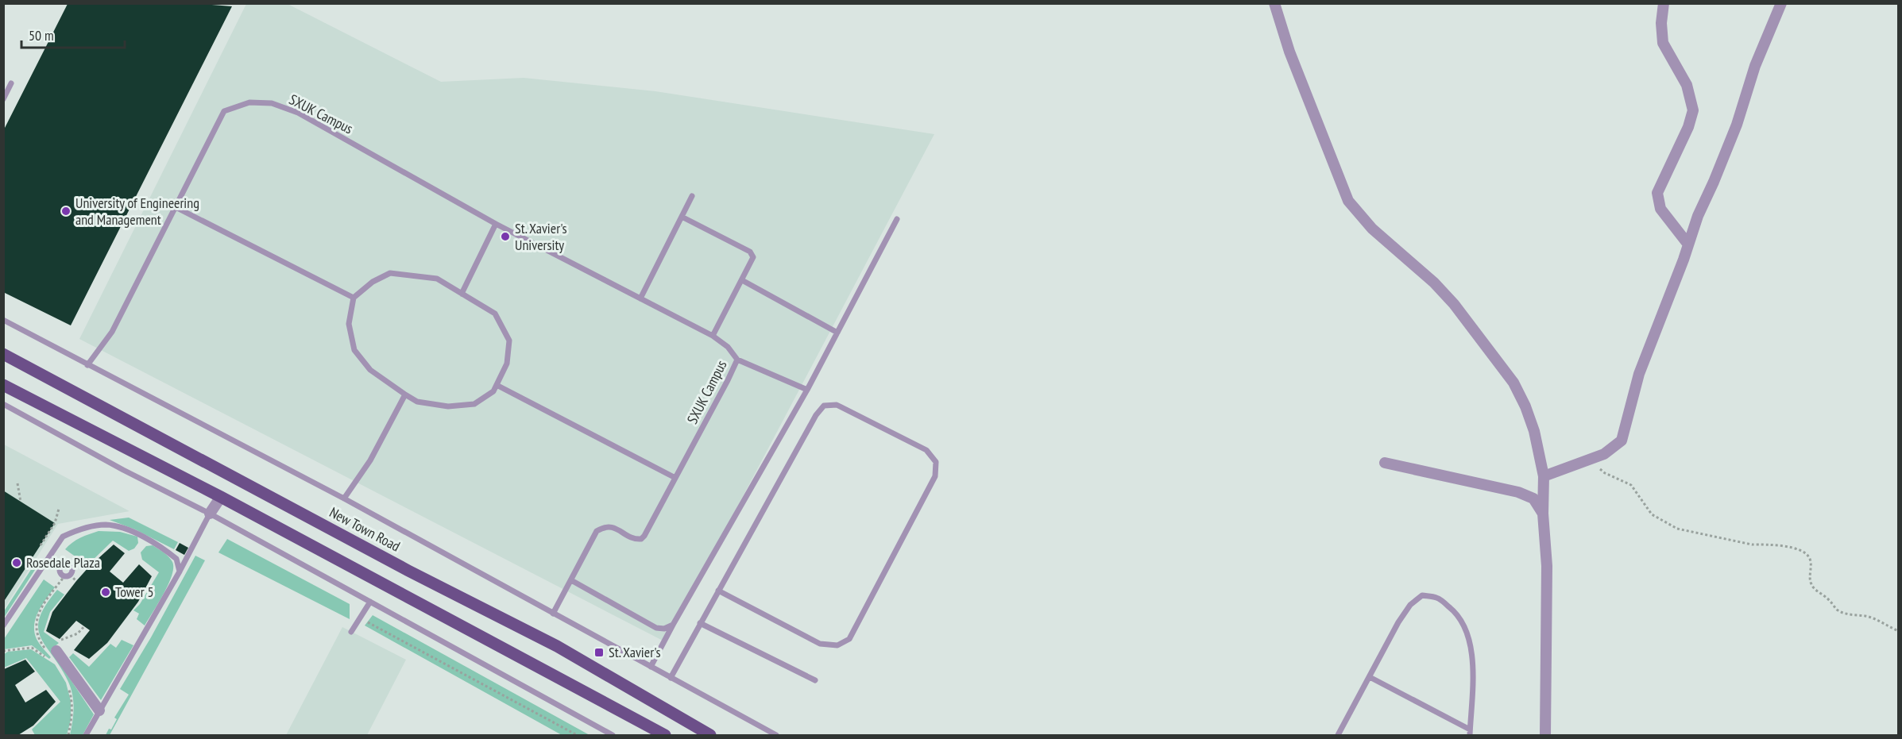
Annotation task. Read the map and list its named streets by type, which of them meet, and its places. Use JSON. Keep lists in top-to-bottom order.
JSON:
{
  "streets": {
    "main road": ["New Town Road"],
    "lane": ["SXUK Campus"]
  },
  "places": {
    "other": [
      "University of Engineering and Management",
      "St. Xavier's University",
      "Rosedale Plaza",
      "Tower 5"
    ],
    "transit": ["St. Xavier's"]
  },
  "scale_bar": "50 m"
}
